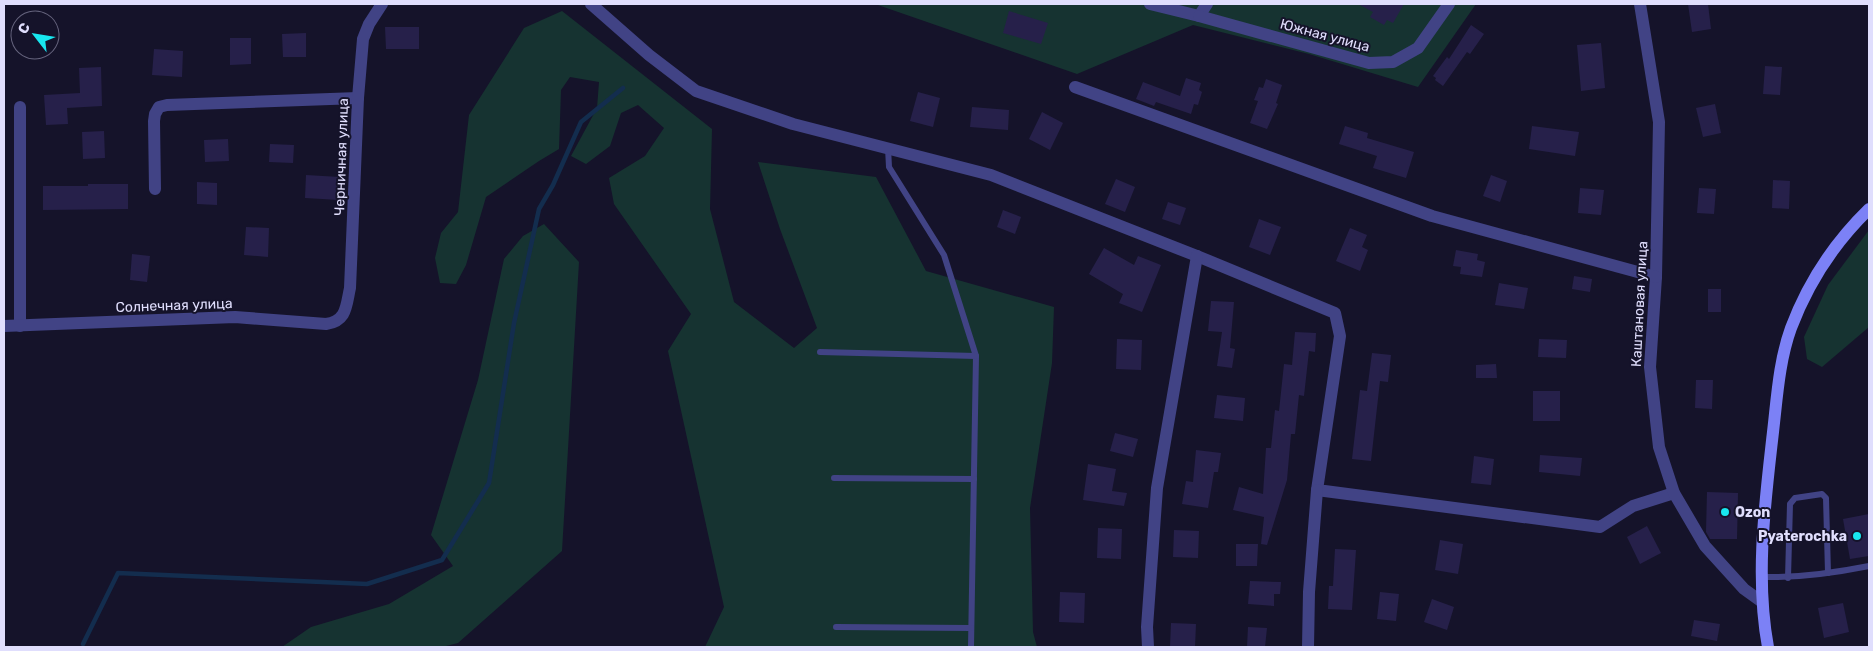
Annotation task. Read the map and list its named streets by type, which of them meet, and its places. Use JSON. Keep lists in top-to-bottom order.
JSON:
{
  "streets": {
    "street": [
      "Южная улица",
      "Черничная улица",
      "Каштановая улица",
      "Солнечная улица"
    ]
  },
  "crossings": [
    ["Черничная улица", "Солнечная улица"]
  ],
  "places": ["Ozon", "Pyaterochka"],
  "north": "top left"
}
